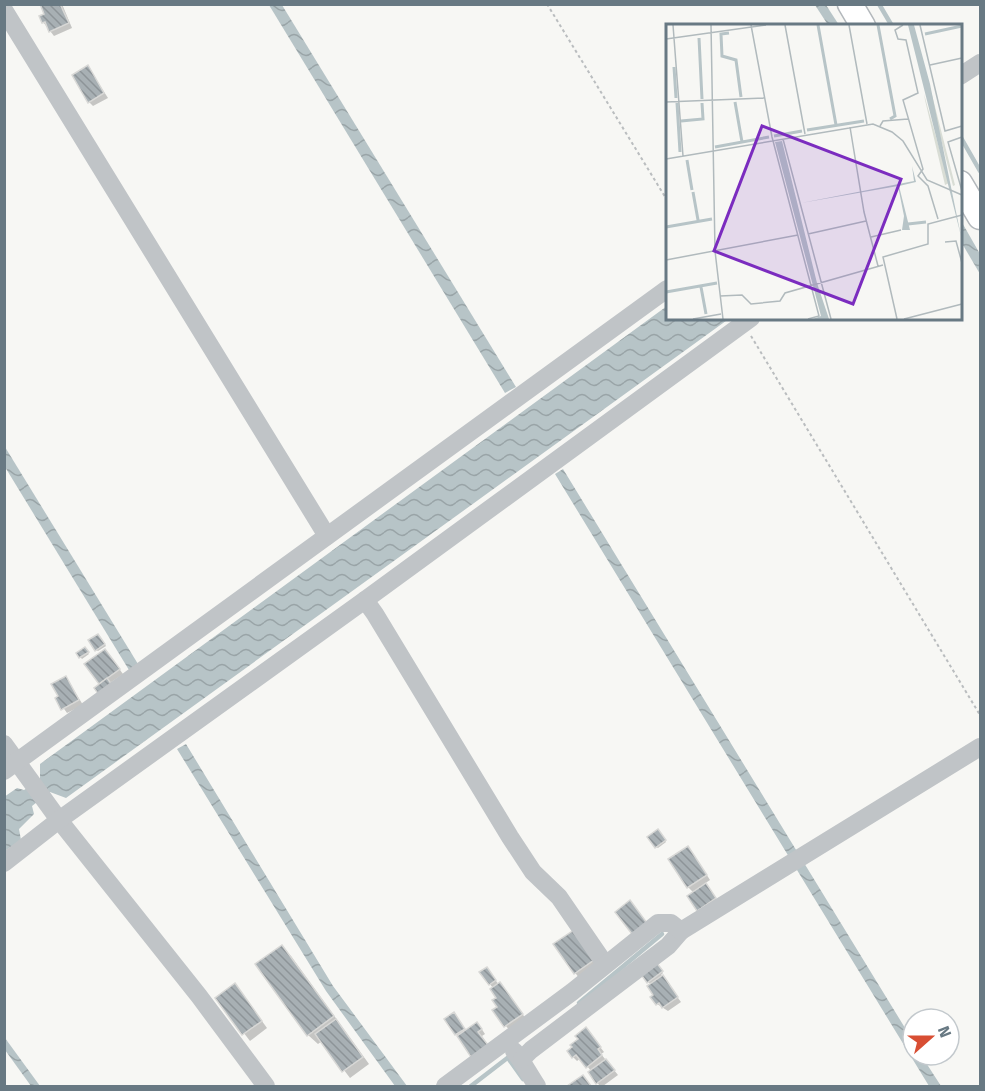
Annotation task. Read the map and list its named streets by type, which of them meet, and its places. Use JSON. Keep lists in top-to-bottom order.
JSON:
{
  "north": "right"
}
